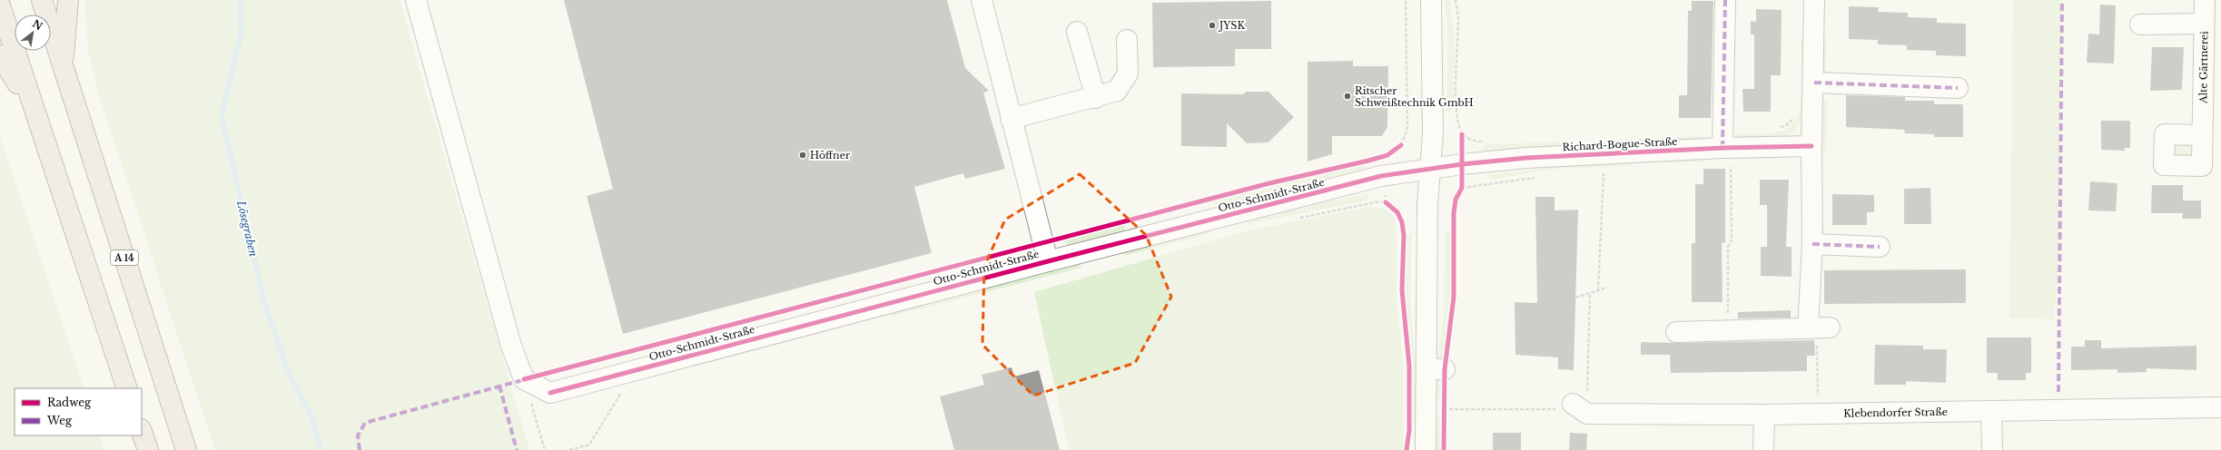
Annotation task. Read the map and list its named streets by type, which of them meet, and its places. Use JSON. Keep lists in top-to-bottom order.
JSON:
{
  "streets": {
    "highway": ["A 14"],
    "street": [
      "Alte Gärtnerei",
      "Richard-Bogue-Straße",
      "Otto-Schmidt-Straße",
      "Klebendorfer Straße"
    ]
  },
  "crossings": [
    ["Richard-Bogue-Straße", "Otto-Schmidt-Straße"]
  ],
  "water": ["Lösegraben"],
  "places": ["JYSK", "Ritscher Schweißtechnik GmbH", "Höffner"],
  "legend": ["Radweg", "Weg"],
  "north": "top right"
}
